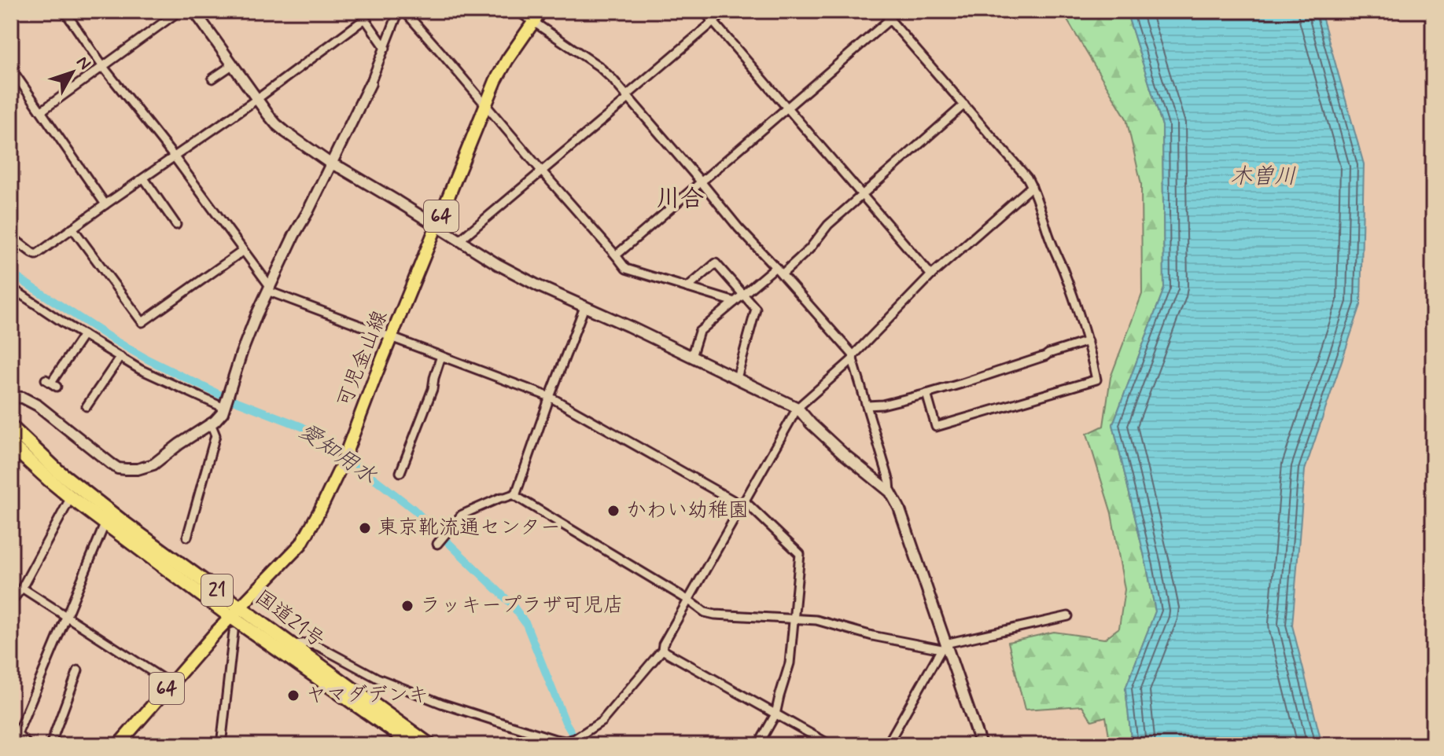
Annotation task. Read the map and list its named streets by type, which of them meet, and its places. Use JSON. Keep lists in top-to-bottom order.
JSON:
{
  "streets": {
    "highway": ["21", "国道21号"],
    "main road": ["64", "可児金山線"]
  },
  "crossings": [
    ["可児金山線", "国道21号"]
  ],
  "districts": ["川合"],
  "water": ["木曽川", "愛知用水"],
  "places": [
    "かわい幼稚園",
    "東京靴流通センター",
    "ラッキープラザ可児店",
    "ヤマダデンキ"
  ],
  "north": "top right"
}
